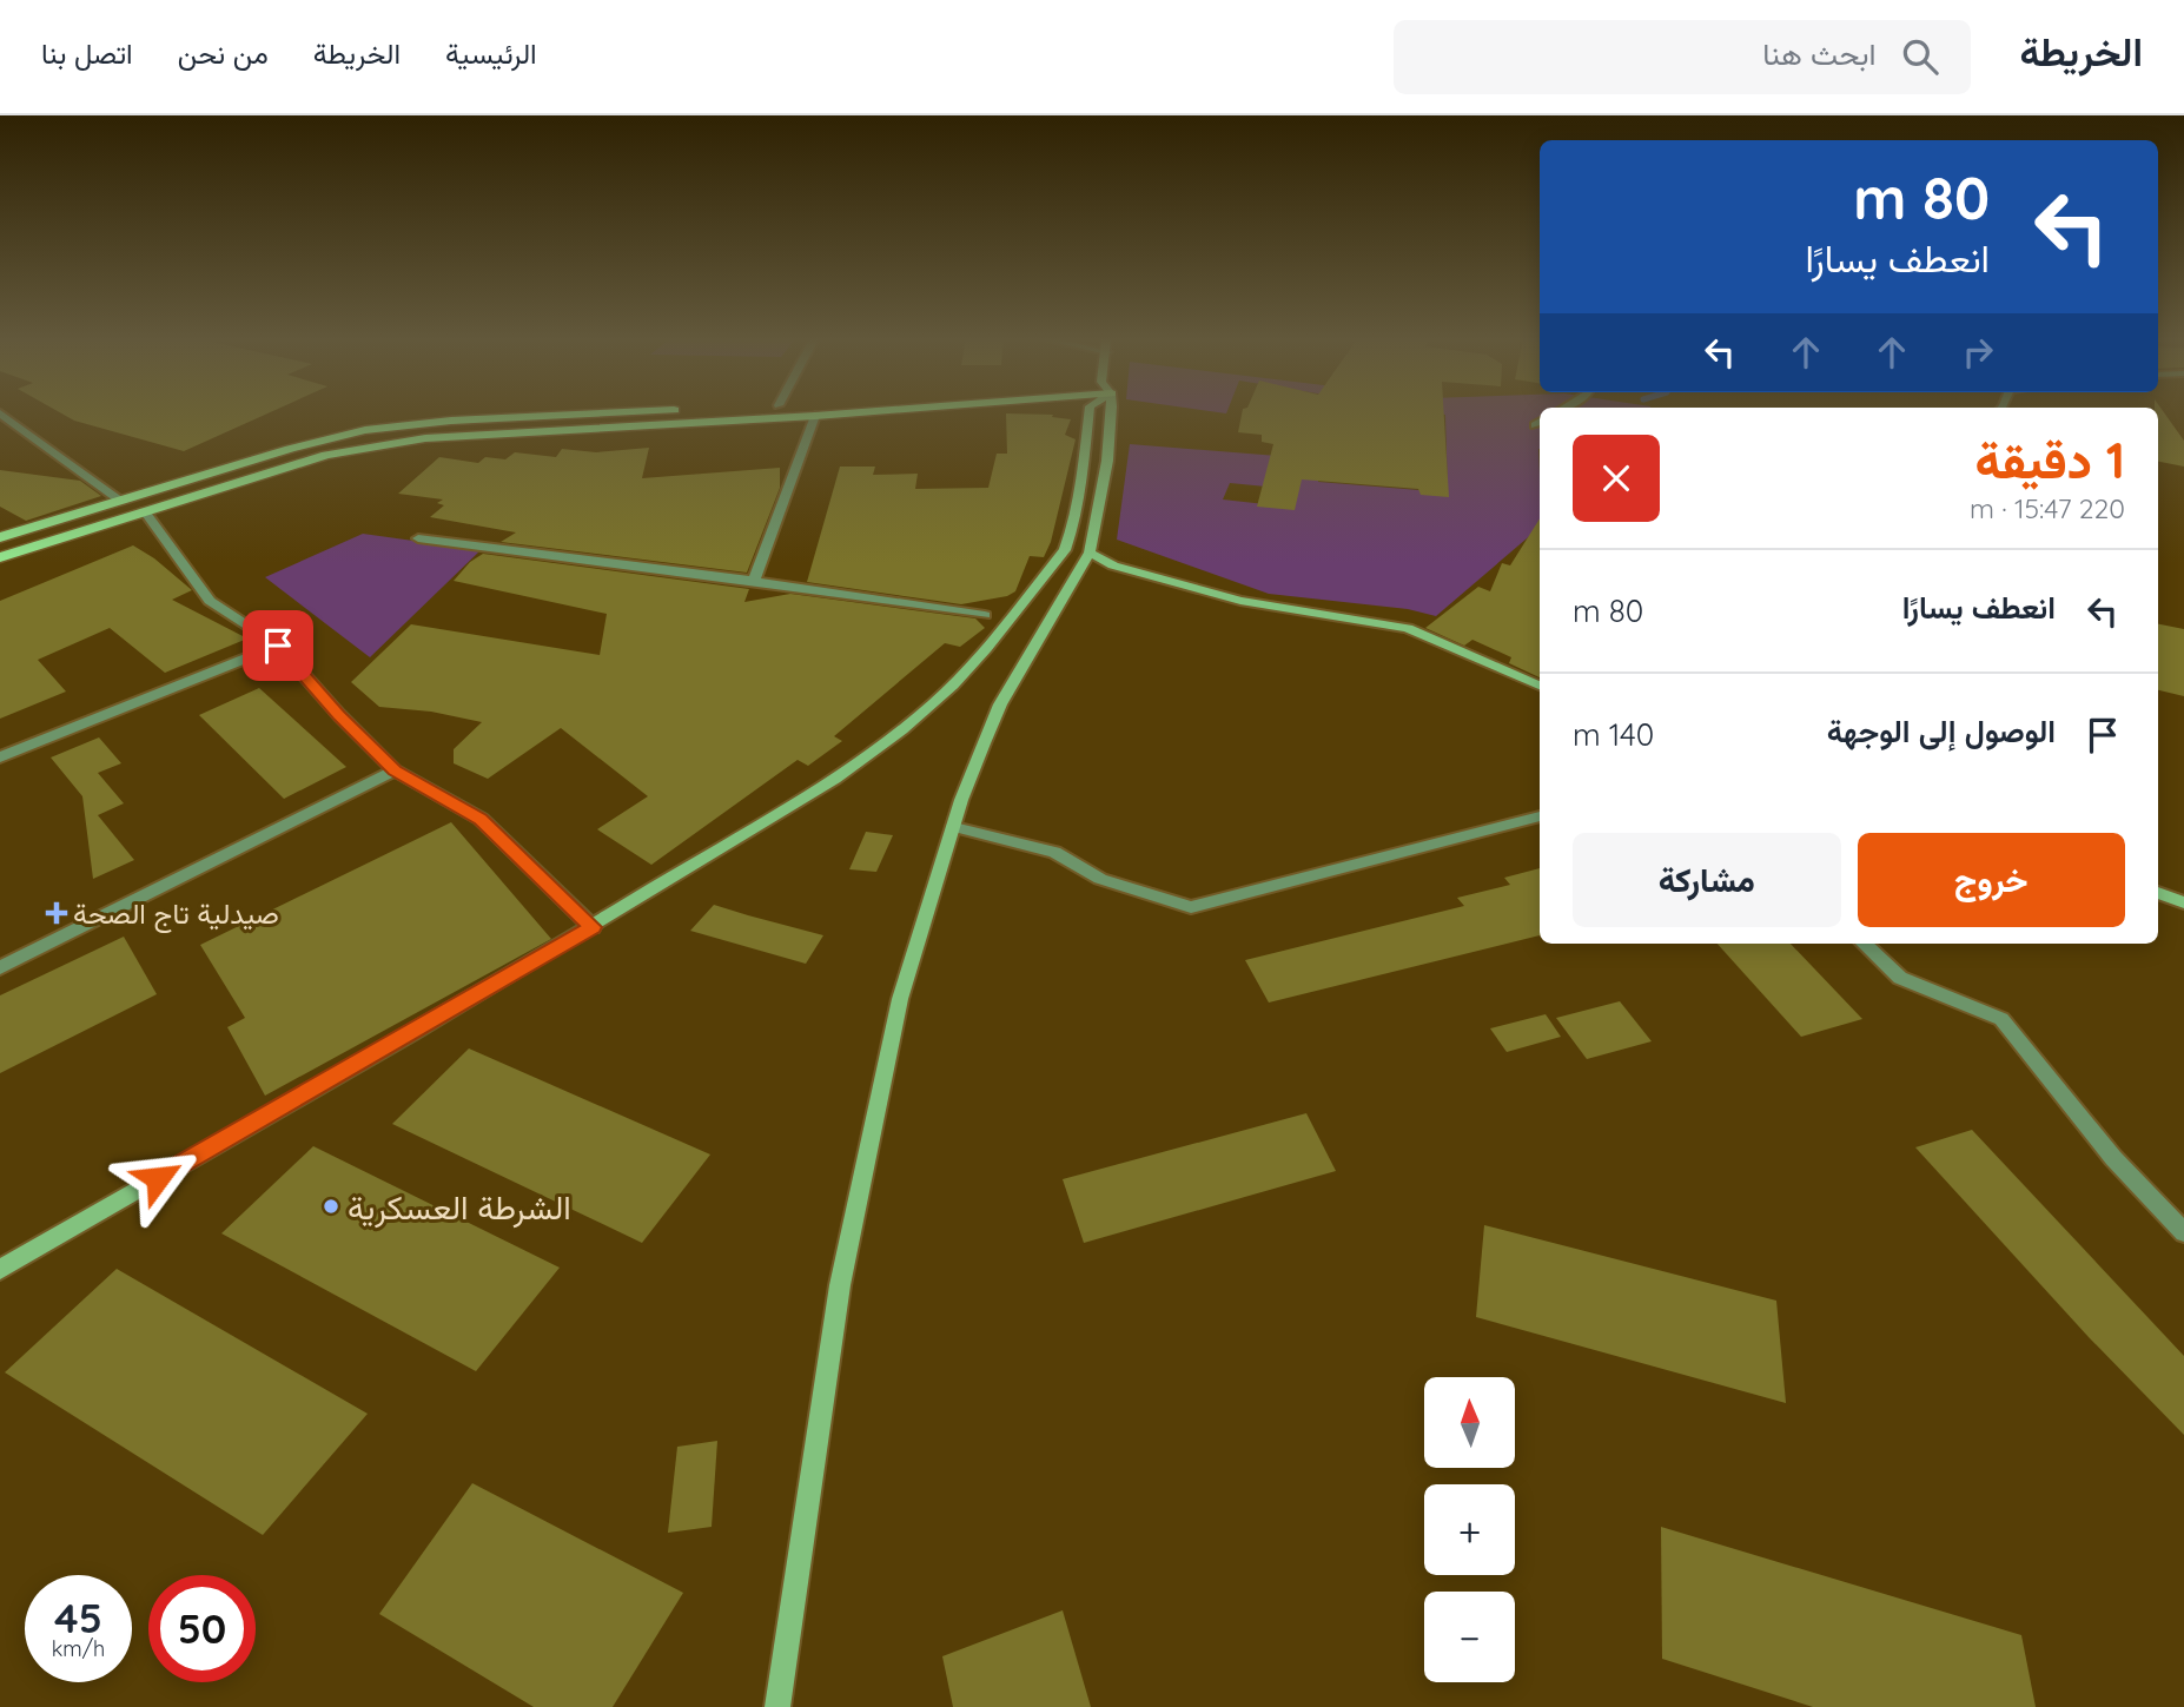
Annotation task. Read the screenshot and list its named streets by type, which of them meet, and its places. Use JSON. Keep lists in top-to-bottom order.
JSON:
{
  "places": {
    "health": ["صيدلية تاج الصحة"],
    "other": ["الشرطة العسكرية"]
  },
  "north": "top",
  "page": {
    "header": "الخريطة",
    "search": "ابحث هنا",
    "nav": [
      "الرئيسية",
      "الخريطة",
      "من نحن",
      "اتصل بنا"
    ],
    "turn": ["80 m", "انعطف يسارًا"],
    "heading": ["1 دقيقة", "220 m · 15:47"],
    "list": [
      {
        "name": "انعطف يسارًا",
        "value": "80 m"
      },
      {
        "name": "الوصول إلى الوجهة",
        "value": "140 m"
      }
    ],
    "buttons": ["خروج", "مشاركة"],
    "map_buttons": ["+", "−"],
    "speed": "45 km/h",
    "limit": "50"
  }
}
